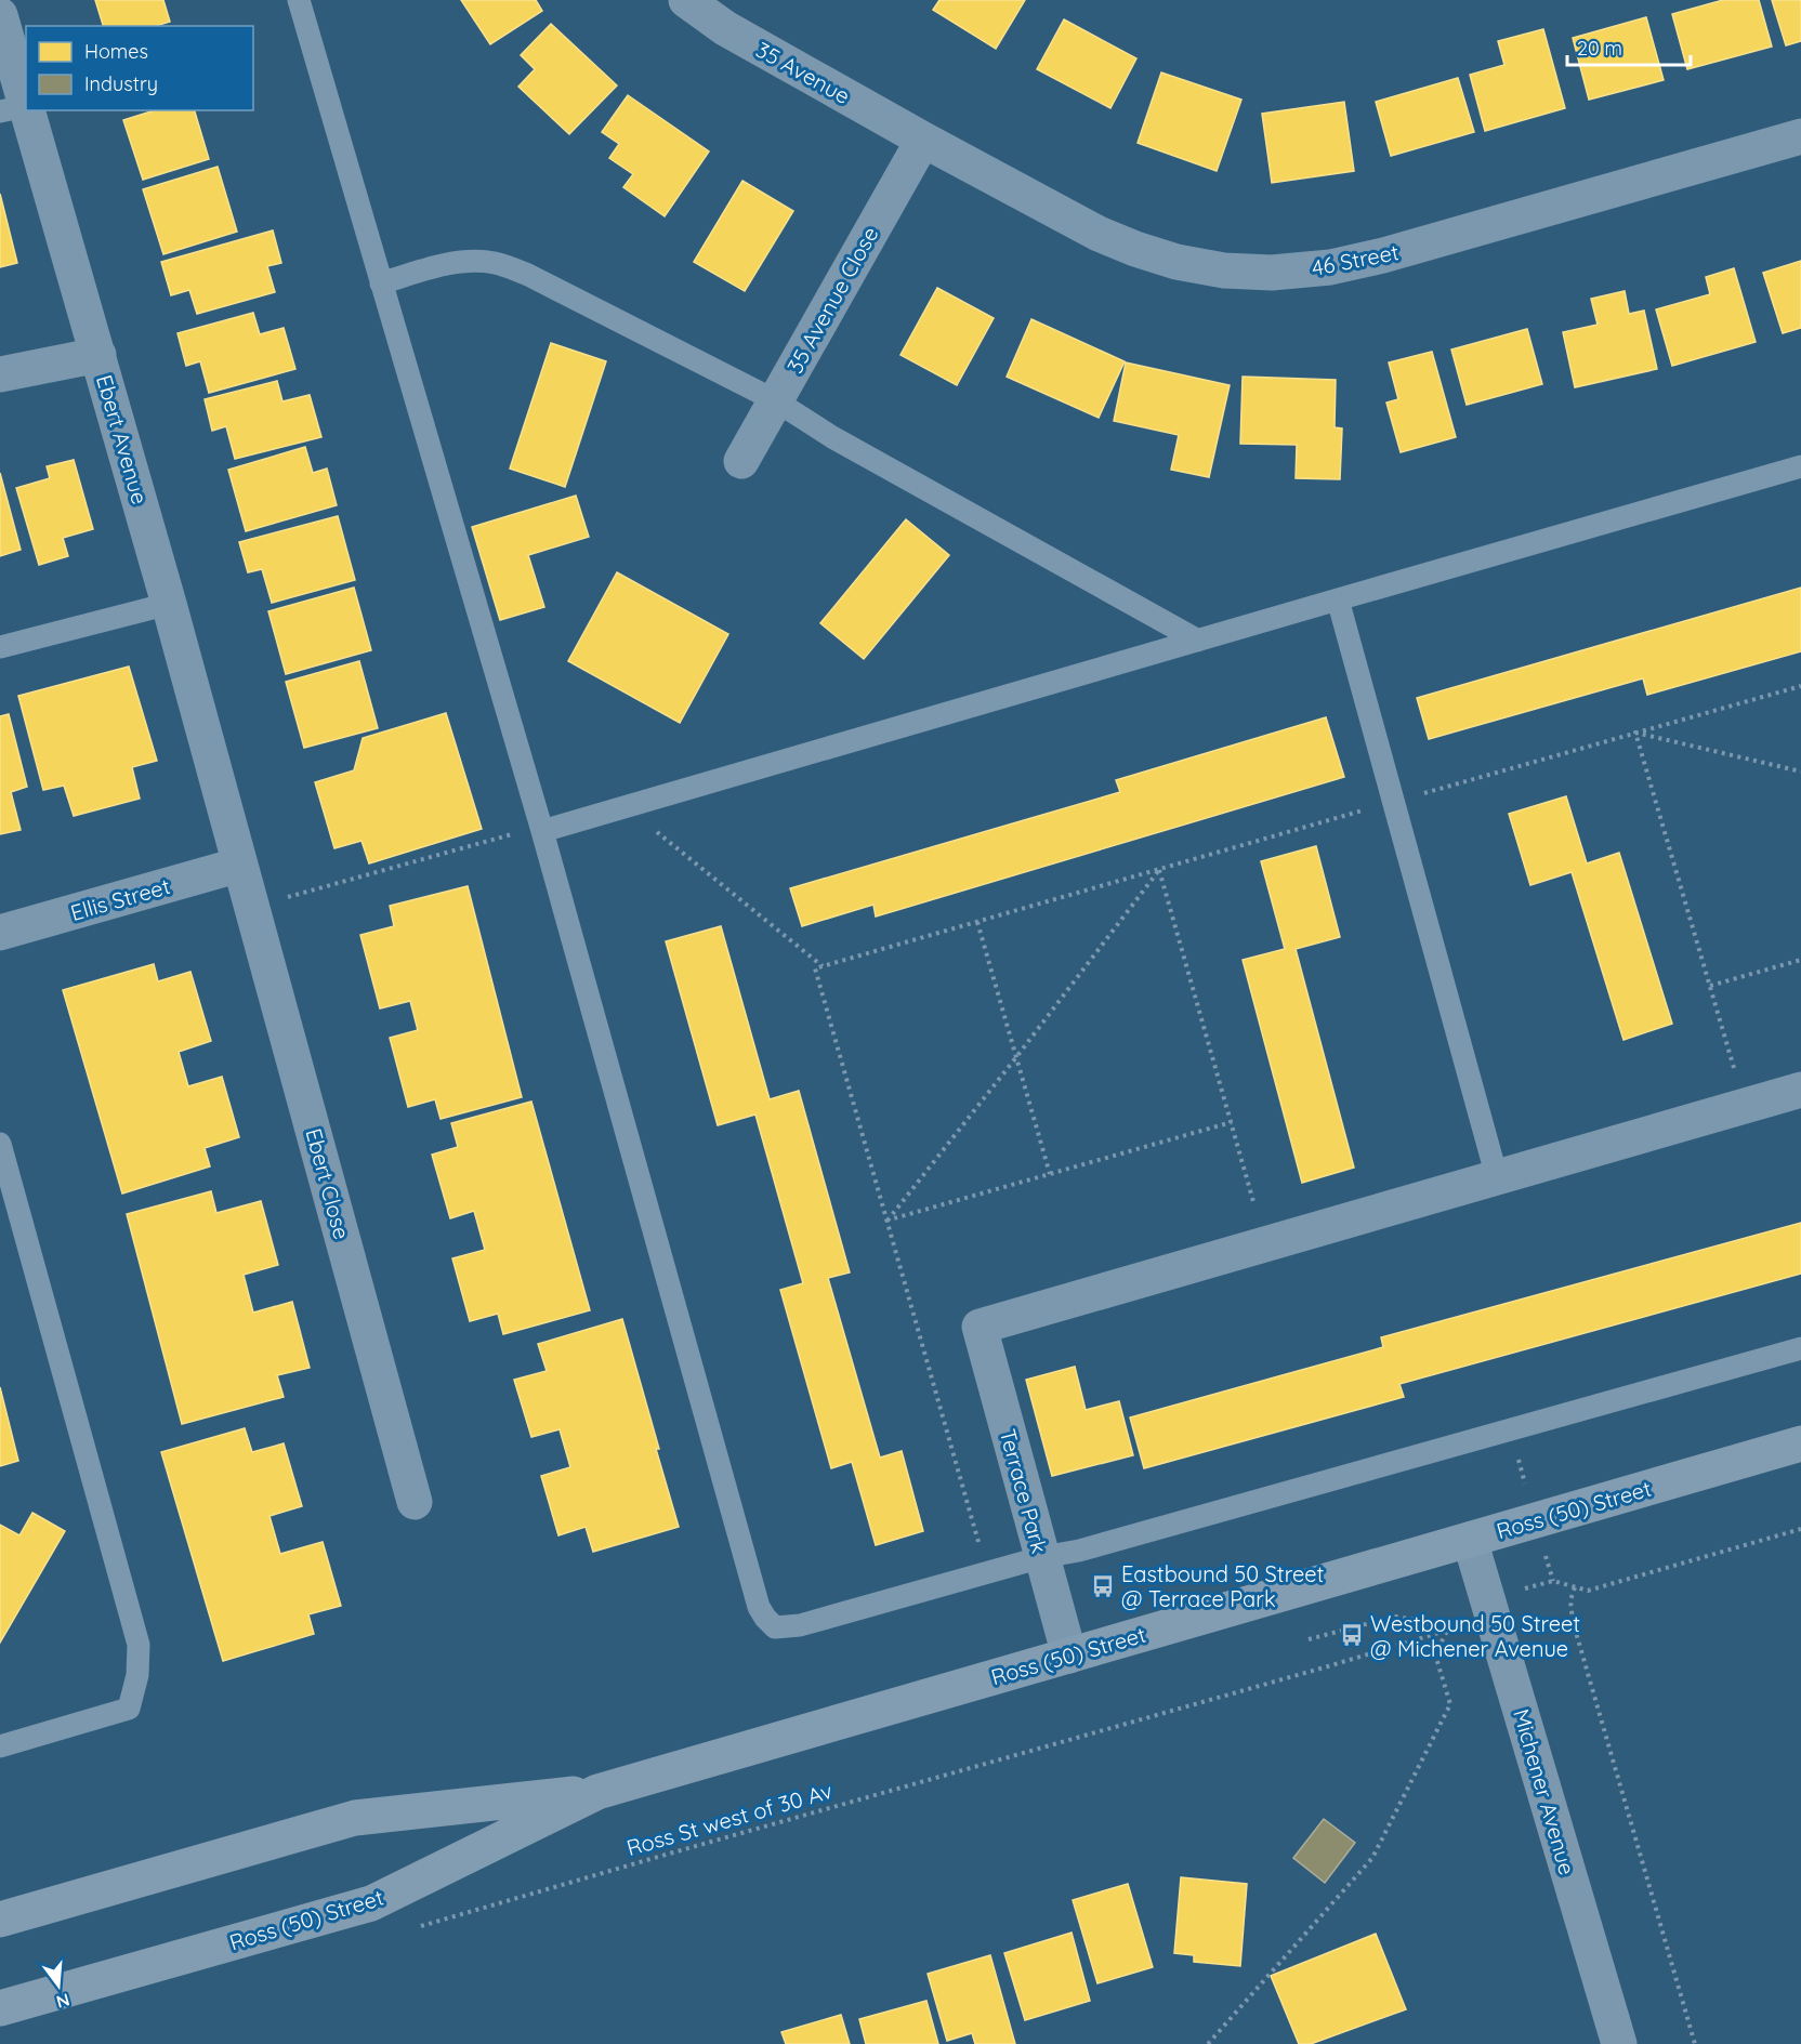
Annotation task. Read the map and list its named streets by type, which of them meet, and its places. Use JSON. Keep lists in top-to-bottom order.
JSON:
{
  "streets": {
    "main road": ["Ross (50) Street"],
    "street": [
      "35 Avenue",
      "46 Street",
      "35 Avenue Close",
      "Ebert Avenue",
      "Ellis Street",
      "Ebert Close",
      "Terrace Park",
      "Michener Avenue"
    ],
    "path": ["Ross St west of 30 Av"]
  },
  "crossings": [
    ["35 Avenue", "46 Street"],
    ["35 Avenue", "35 Avenue Close"],
    ["46 Street", "35 Avenue Close"],
    ["Ebert Avenue", "Ellis Street"],
    ["Ebert Avenue", "Ebert Close"],
    ["Ellis Street", "Ebert Close"],
    ["Terrace Park", "Ross (50) Street"],
    ["Ross (50) Street", "Michener Avenue"]
  ],
  "places": {
    "bus stop": ["Eastbound 50 Street @ Terrace Park", "Westbound 50 Street @ Michener Avenue"]
  },
  "legend": ["Homes", "Industry"],
  "scale_bar": "20 m",
  "north": "bottom"
}
